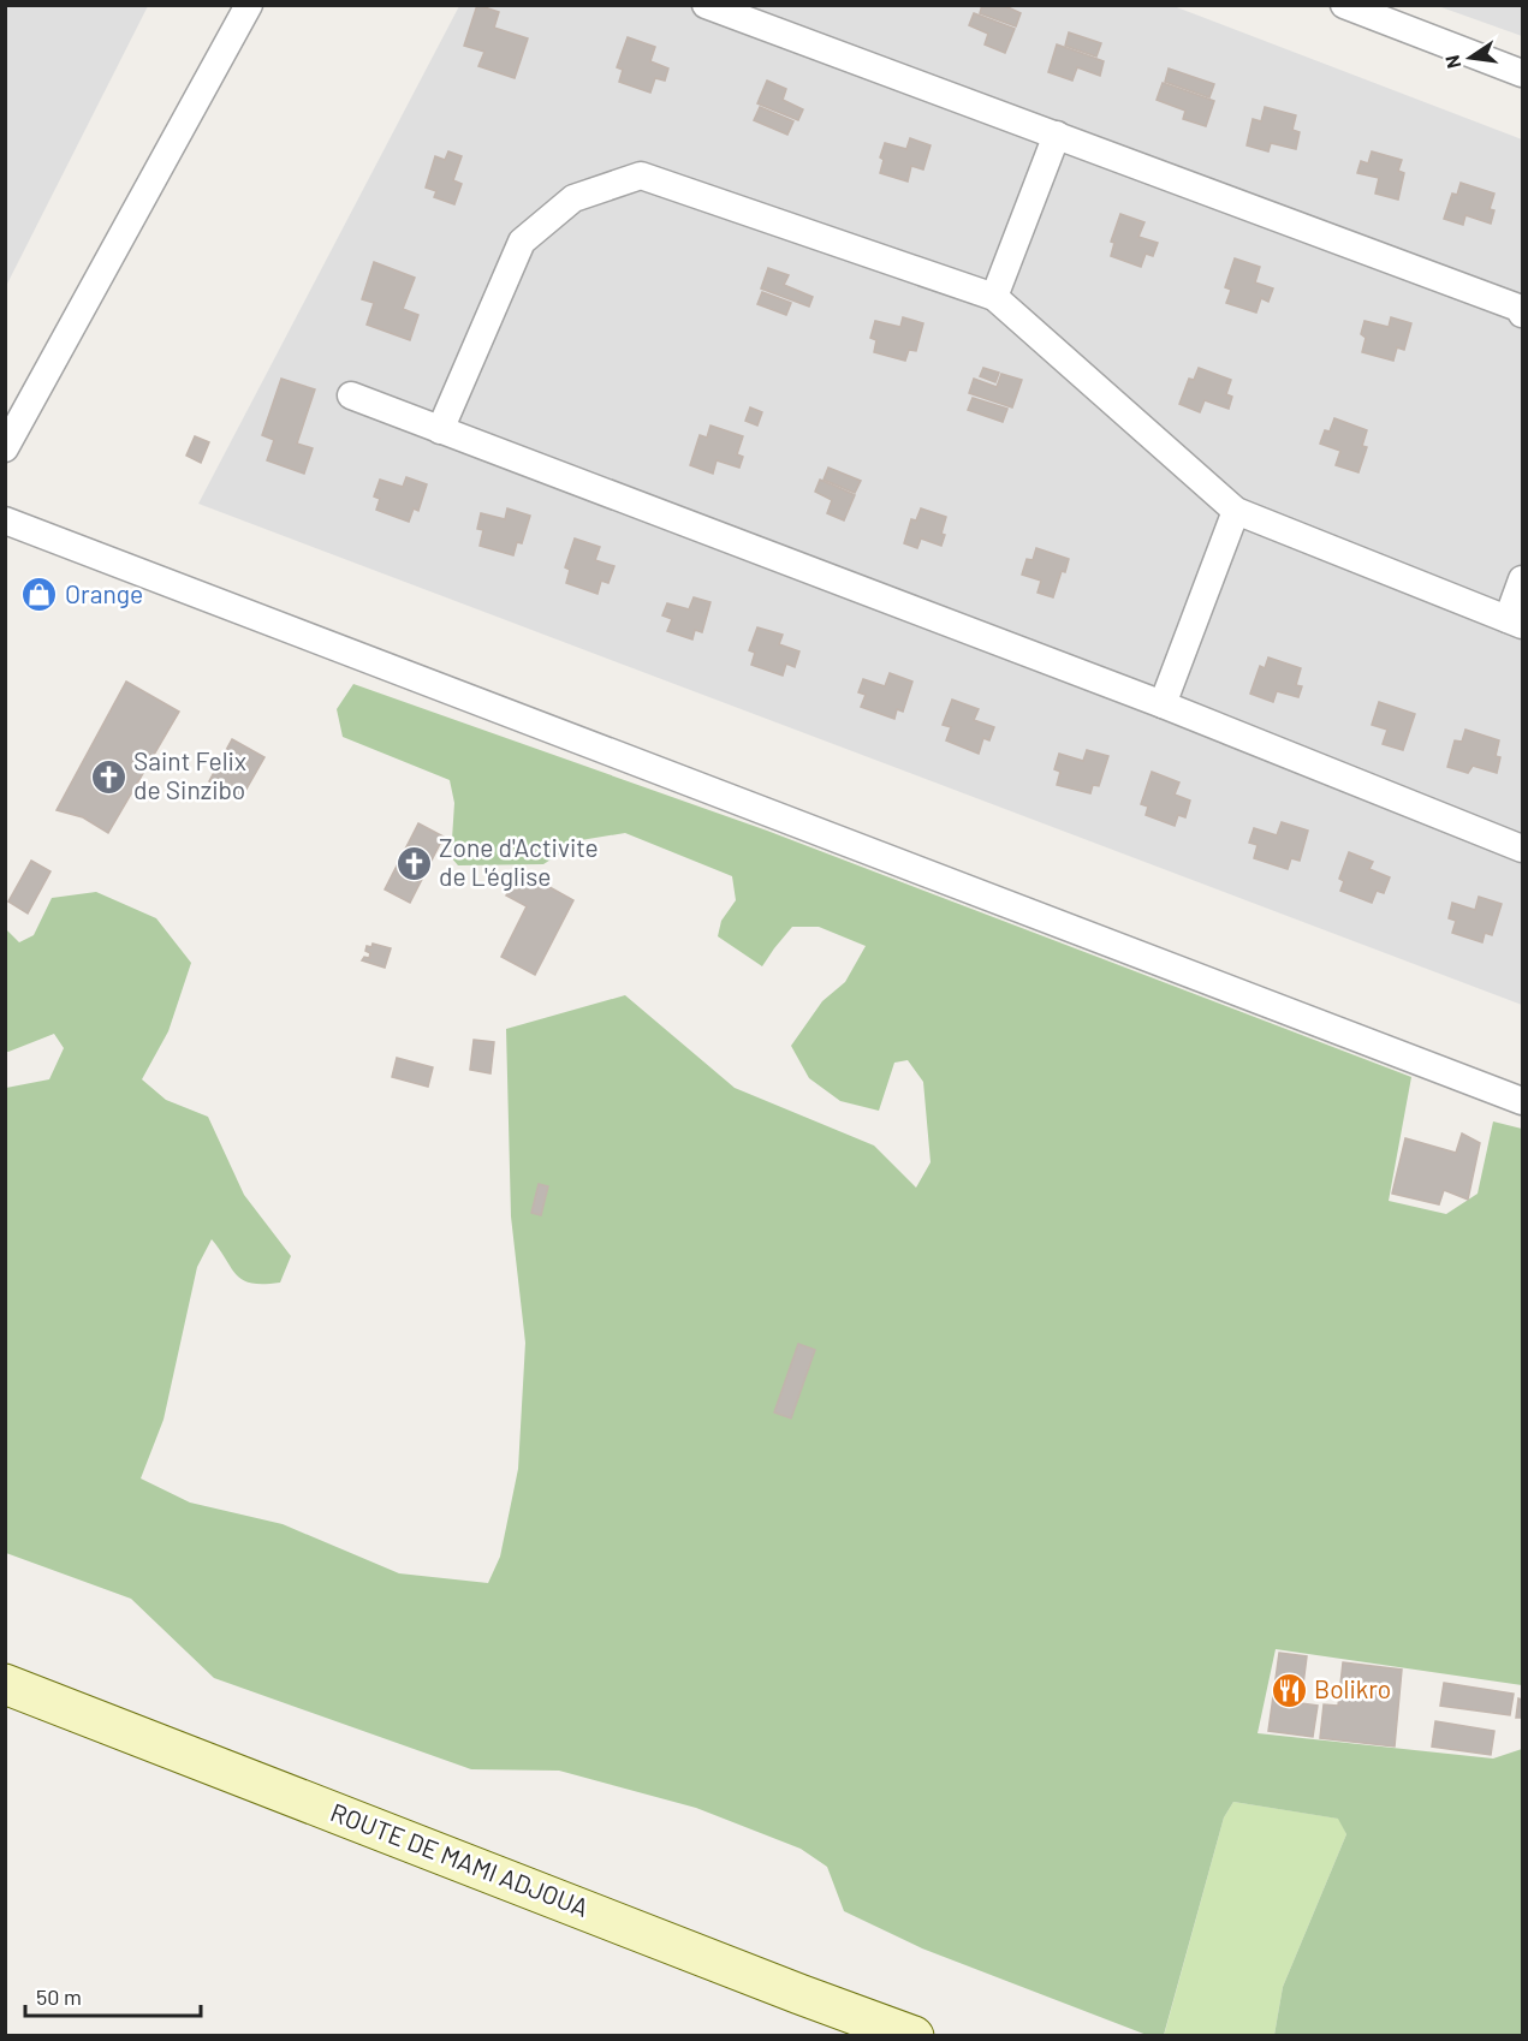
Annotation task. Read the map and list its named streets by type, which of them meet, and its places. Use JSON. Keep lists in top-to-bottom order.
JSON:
{
  "streets": {
    "street": ["ROUTE DE MAMI ADJOUA"]
  },
  "places": {
    "shop": ["Orange"],
    "church": ["Saint Felix de Sinzibo", "Zone d'Activite de L'église"],
    "restaurant": ["Bolikro"]
  },
  "scale_bar": "50 m",
  "north": "left"
}
